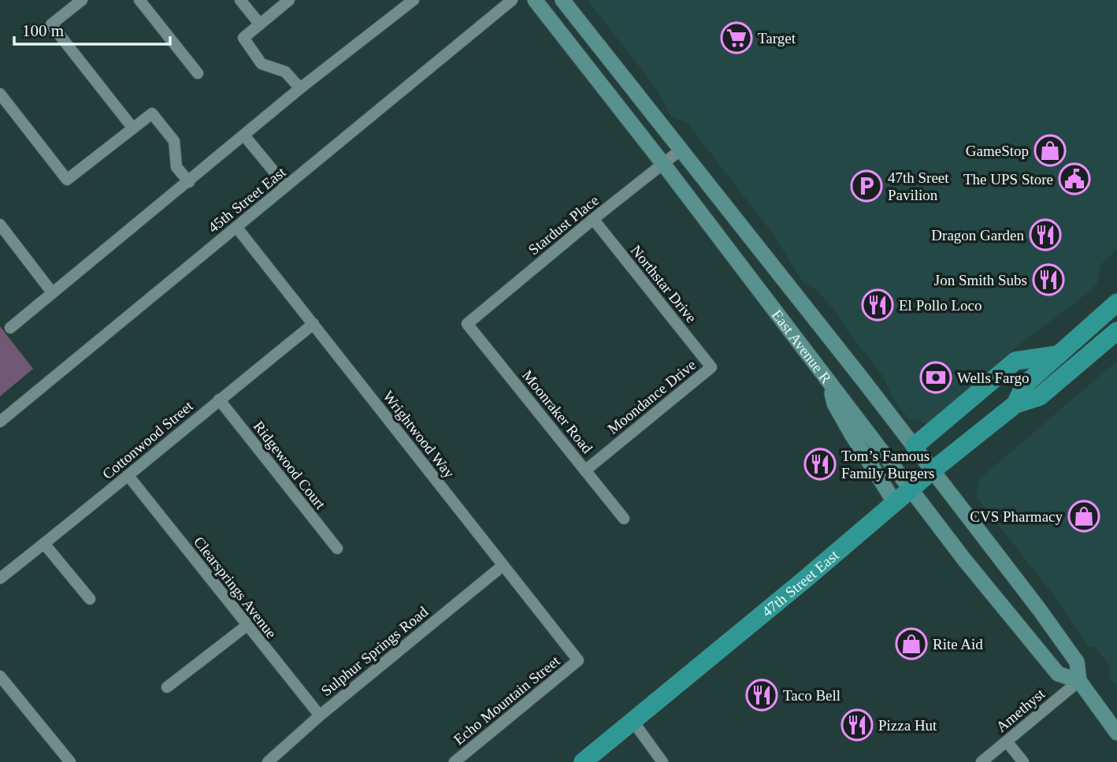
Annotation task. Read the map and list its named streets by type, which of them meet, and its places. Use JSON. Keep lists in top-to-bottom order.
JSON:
{
  "streets": {
    "highway": ["47th Street East"],
    "main road": ["East Avenue R"],
    "street": [
      "45th Street East",
      "Stardust Place",
      "Northstar Drive",
      "Moondance Drive",
      "Moonraker Road",
      "Wrightwood Way",
      "Cottonwood Street",
      "Ridgewood Court",
      "Clearsprings Avenue",
      "Sulphur Springs Road",
      "Echo Mountain Street",
      "Amethyst"
    ]
  },
  "crossings": [
    ["45th Street East", "Wrightwood Way"],
    ["Stardust Place", "Northstar Drive"],
    ["Stardust Place", "East Avenue R"],
    ["Stardust Place", "Moonraker Road"],
    ["Northstar Drive", "Moondance Drive"],
    ["East Avenue R", "47th Street East"],
    ["East Avenue R", "Amethyst"],
    ["Moondance Drive", "Moonraker Road"],
    ["Wrightwood Way", "Cottonwood Street"],
    ["Wrightwood Way", "Sulphur Springs Road"],
    ["Wrightwood Way", "Echo Mountain Street"],
    ["Cottonwood Street", "Ridgewood Court"],
    ["Cottonwood Street", "Clearsprings Avenue"],
    ["Clearsprings Avenue", "Sulphur Springs Road"]
  ],
  "places": {
    "supermarket": ["Target"],
    "shop": ["GameStop", "CVS Pharmacy", "Rite Aid"],
    "public building": ["The UPS Store"],
    "parking": ["47th Sreet Pavilion"],
    "restaurant": [
      "Dragon Garden",
      "Jon Smith Subs",
      "El Pollo Loco",
      "Tom’s Famous Family Burgers",
      "Taco Bell",
      "Pizza Hut"
    ],
    "bank": ["Wells Fargo"]
  },
  "scale_bar": "100 m"
}
